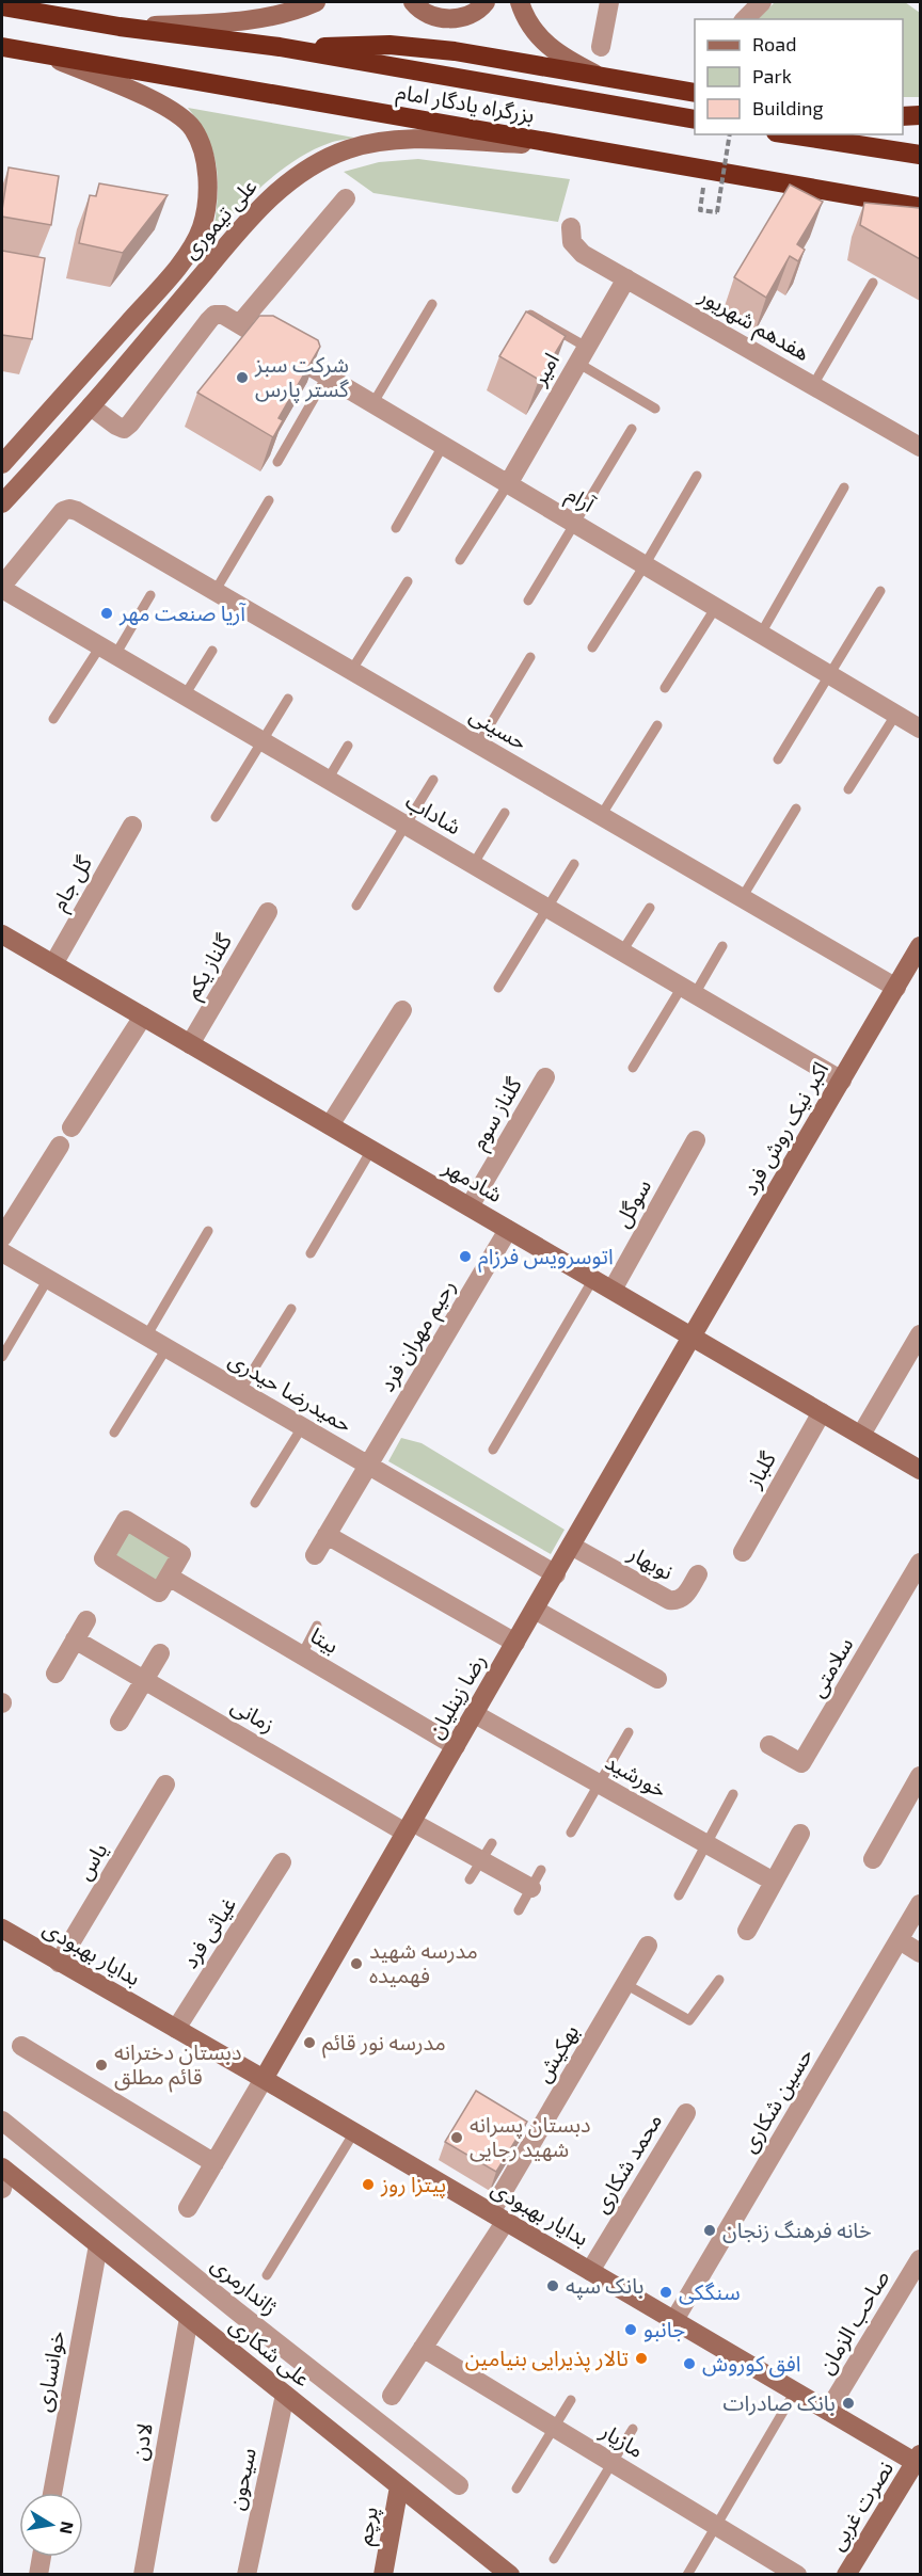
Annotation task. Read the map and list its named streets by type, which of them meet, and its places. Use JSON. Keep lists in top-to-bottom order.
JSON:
{
  "streets": {
    "highway": ["بزرگراه یادگار امام"],
    "main road": [
      "علی تیموری",
      "اکبر نیک روش فرد",
      "شادمهر",
      "رضا زینلیان",
      "بدایار بهبودی",
      "علی شکاری",
      "نصرت غربی",
      "پرچم"
    ],
    "street": [
      "هفدهم شهریور",
      "امیر",
      "آرام",
      "حسینی",
      "شاداب",
      "گل جام",
      "گلناز یکم",
      "گلناز سوم",
      "سوگل",
      "رحیم مهران فرد",
      "حمیدرضا حیدری",
      "گلباز",
      "نوبهار",
      "بیتا",
      "سلامتی",
      "زمانی",
      "خورشید",
      "یاس",
      "غیاثی فرد",
      "بهکیش",
      "حسین شکاری",
      "محمد شکاری",
      "ژاندارمری",
      "صاحب الزمان",
      "خوانساری",
      "مازیار",
      "لادن",
      "سیحون"
    ]
  },
  "crossings": [
    ["بزرگراه یادگار امام", "علی تیموری"],
    ["علی تیموری", "آرام"],
    ["هفدهم شهریور", "امیر"],
    ["امیر", "آرام"],
    ["حسینی", "شاداب"],
    ["حسینی", "اکبر نیک روش فرد"],
    ["شاداب", "اکبر نیک روش فرد"],
    ["گل جام", "شادمهر"],
    ["گلناز یکم", "شادمهر"],
    ["گلناز سوم", "شادمهر"],
    ["اکبر نیک روش فرد", "شادمهر"],
    ["اکبر نیک روش فرد", "رضا زینلیان"],
    ["شادمهر", "سوگل"],
    ["شادمهر", "رحیم مهران فرد"],
    ["شادمهر", "گلباز"],
    ["شادمهر", "رضا زینلیان"],
    ["رحیم مهران فرد", "حمیدرضا حیدری"],
    ["حمیدرضا حیدری", "رضا زینلیان"],
    ["نوبهار", "رضا زینلیان"],
    ["بیتا", "رضا زینلیان"],
    ["رضا زینلیان", "زمانی"],
    ["رضا زینلیان", "خورشید"],
    ["رضا زینلیان", "بدایار بهبودی"],
    ["یاس", "بدایار بهبودی"],
    ["غیاثی فرد", "بدایار بهبودی"],
    ["بدایار بهبودی", "بهکیش"],
    ["بدایار بهبودی", "حسین شکاری"],
    ["بدایار بهبودی", "محمد شکاری"],
    ["بدایار بهبودی", "صاحب الزمان"],
    ["بدایار بهبودی", "نصرت غربی"],
    ["علی شکاری", "خوانساری"],
    ["علی شکاری", "لادن"],
    ["علی شکاری", "سیحون"],
    ["علی شکاری", "پرچم"]
  ],
  "places": [
    "شرکت سبز گستر پارس",
    "آریا صنعت مهر",
    "اتوسرویس فرزام",
    "مدرسه شهید فهمیده",
    "مدرسه نور قائم",
    "دبستان دخترانه قائم مطلق",
    "دبستان پسرانه شهید رجایی",
    "پیتزا روز",
    "خانه فرهنگ زنجان",
    "بانک سپه",
    "سنگکی",
    "جانبو",
    "تالار پذیرایی بنیامین",
    "افق کوروش",
    "بانک صادرات"
  ],
  "legend": ["Road", "Park", "Building"],
  "north": "right"
}
